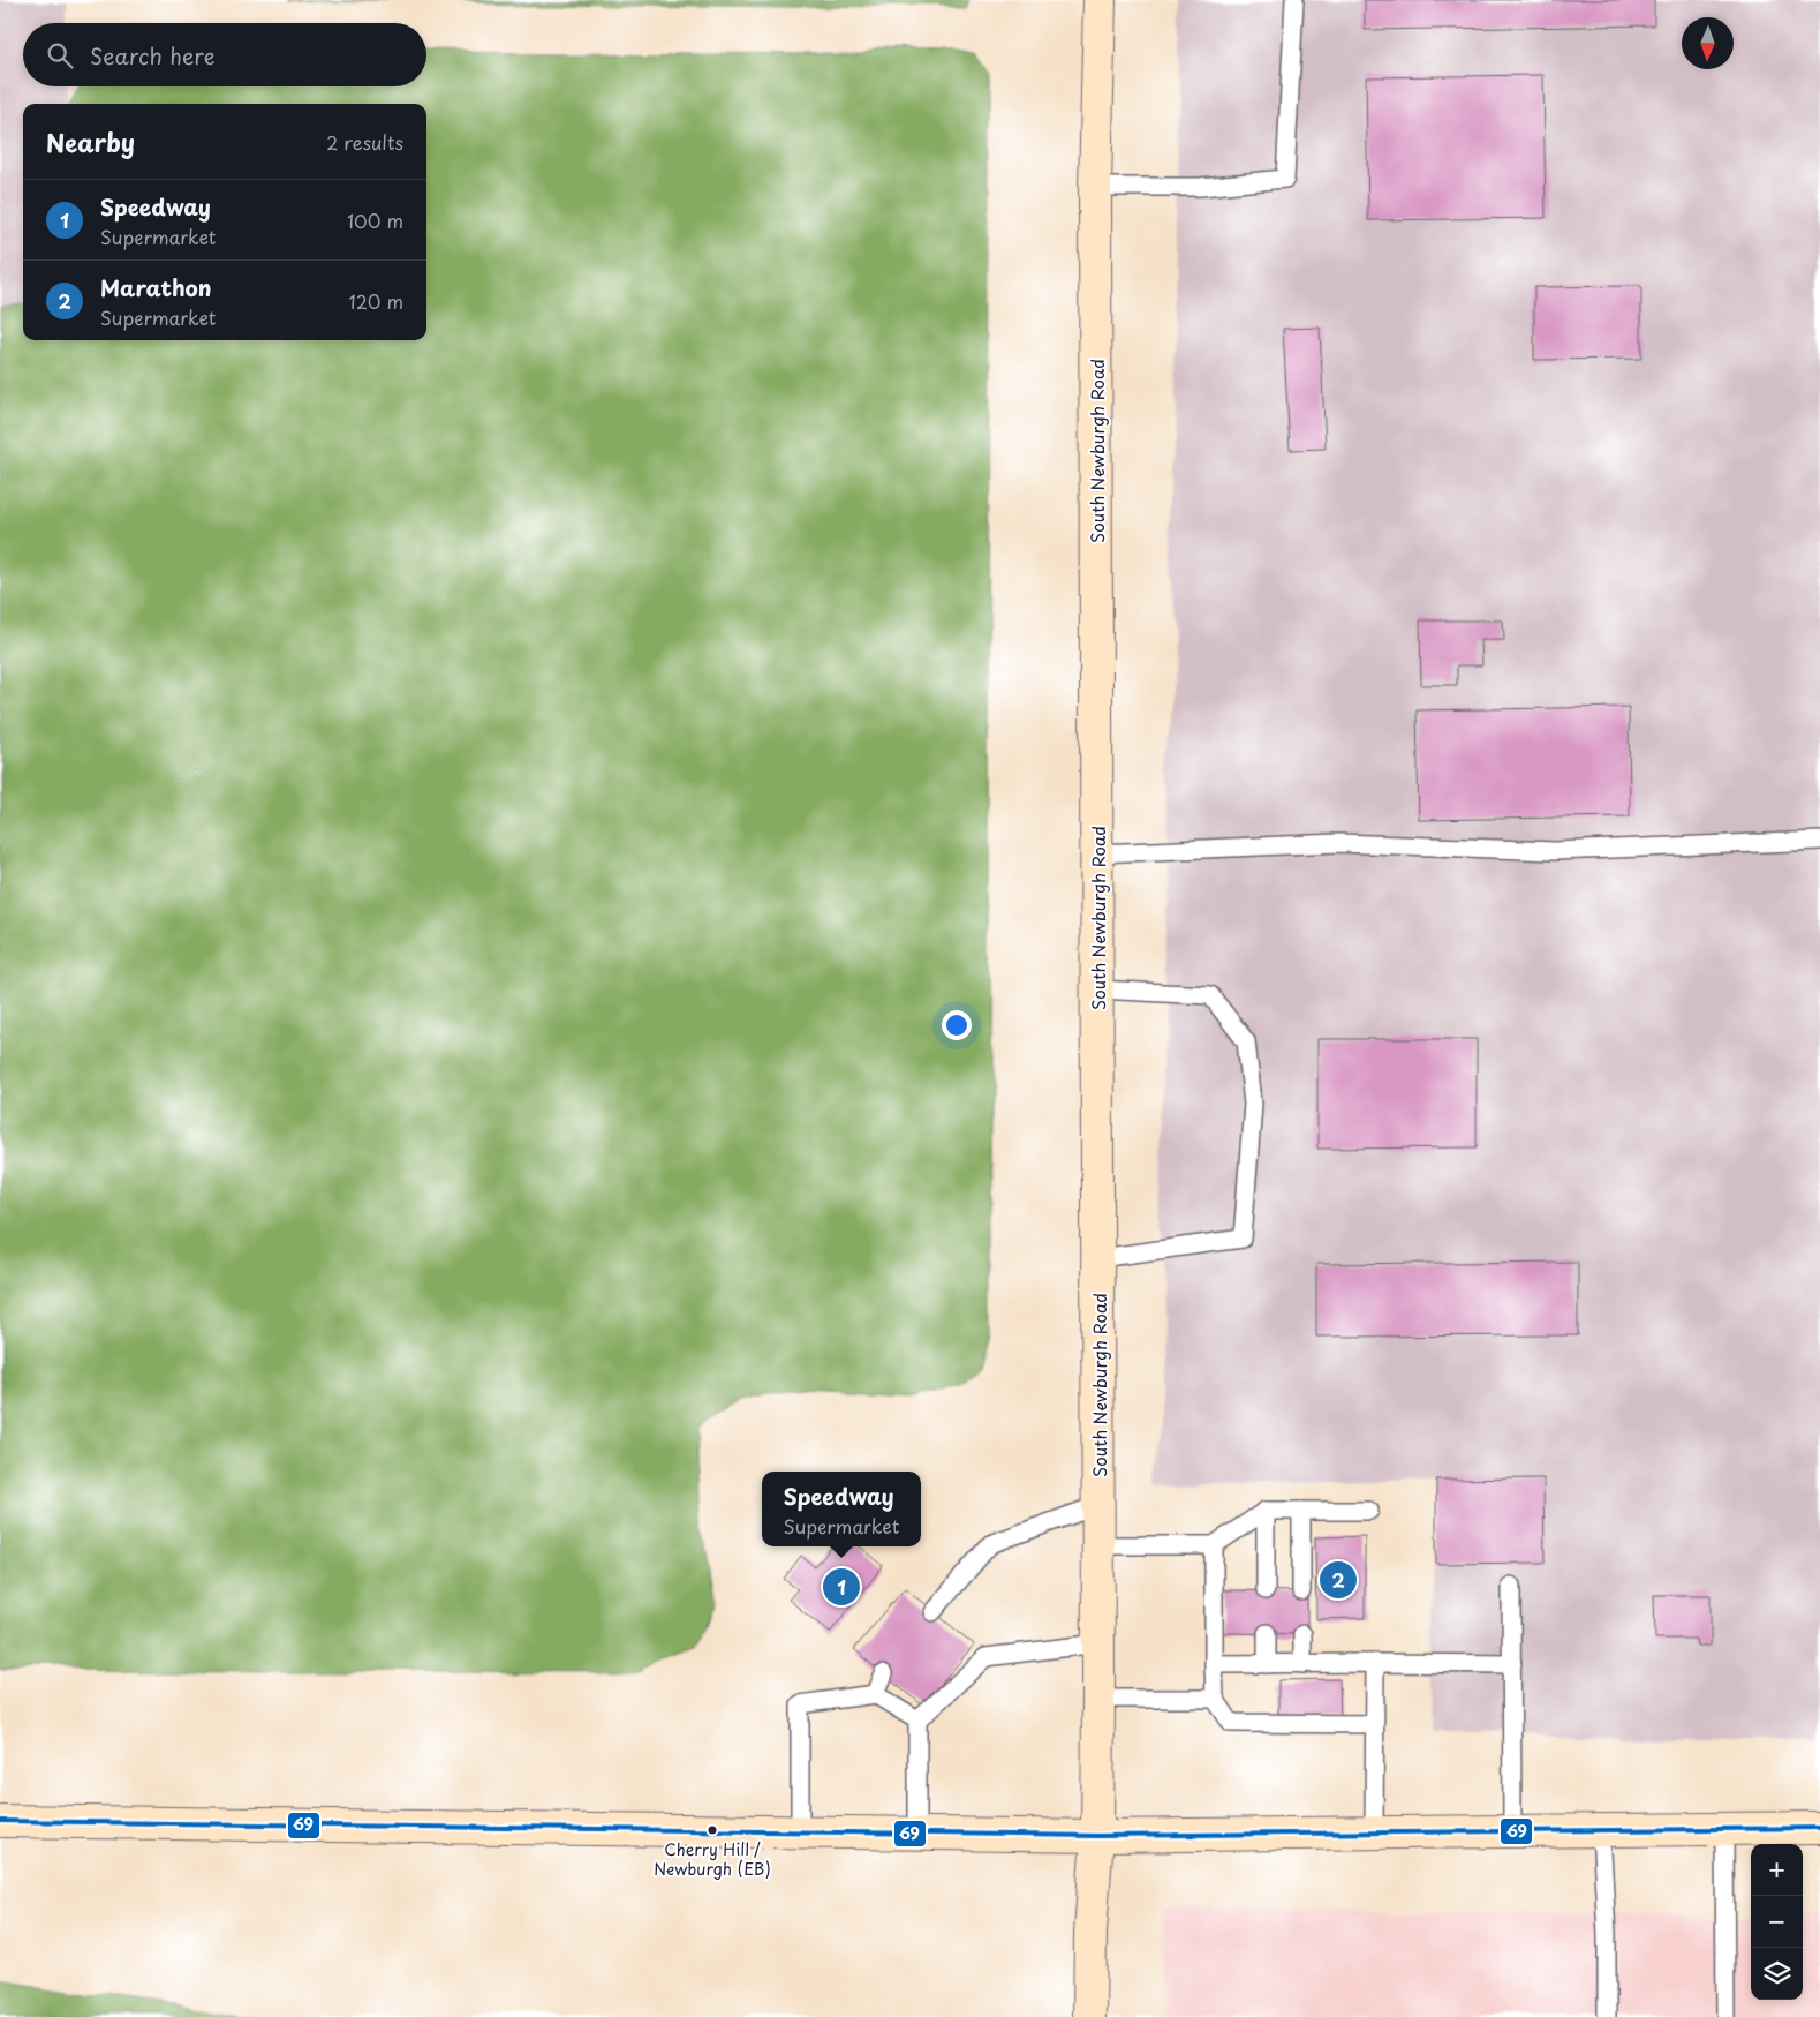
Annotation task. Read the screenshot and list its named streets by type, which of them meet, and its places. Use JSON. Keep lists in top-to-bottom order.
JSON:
{
  "streets": {
    "main road": ["South Newburgh Road"]
  },
  "places": ["Cherry Hill / Newburgh (EB)"],
  "lines": ["transit line 69"],
  "north": "bottom",
  "page": {
    "search": "Search here",
    "heading": ["Nearby", "2 results"],
    "list": [
      {
        "mark": "1",
        "name": "Speedway",
        "note": "Supermarket",
        "value": "100 m"
      },
      {
        "mark": "2",
        "name": "Marathon",
        "note": "Supermarket",
        "value": "120 m"
      }
    ],
    "popup": ["Speedway", "Supermarket"],
    "pins": ["2", "1"],
    "map_buttons": ["+", "−"]
  }
}
